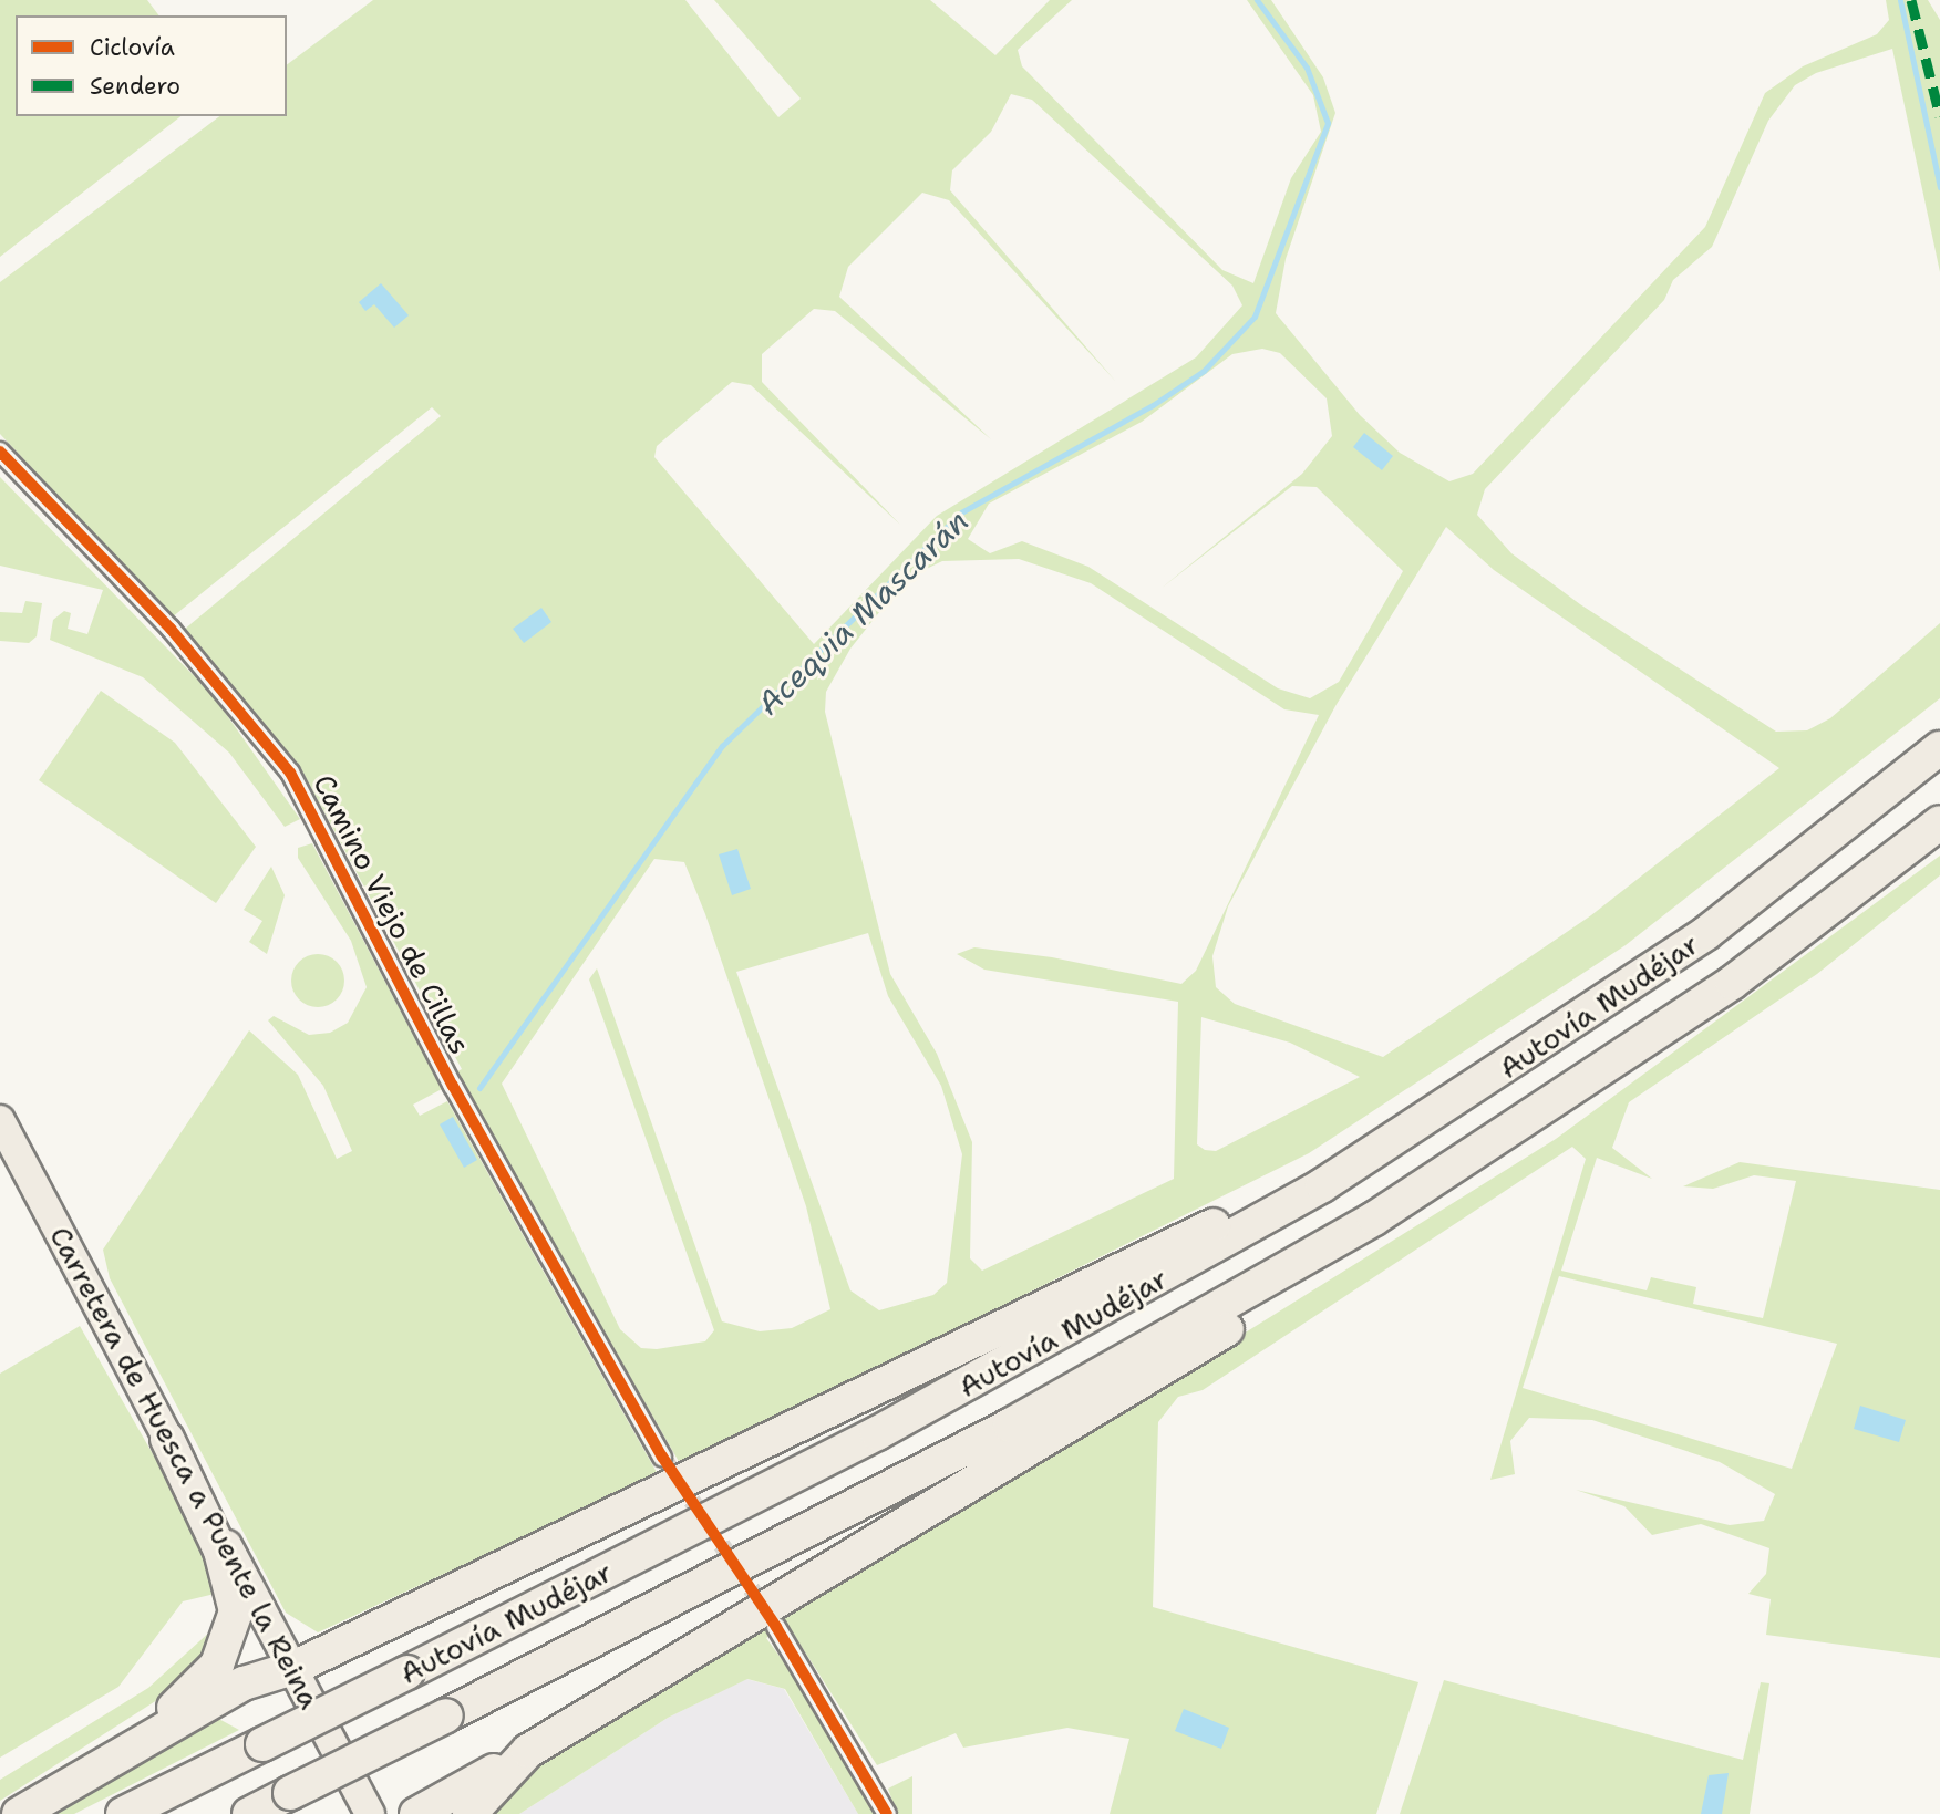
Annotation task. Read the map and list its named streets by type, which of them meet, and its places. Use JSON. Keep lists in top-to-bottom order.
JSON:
{
  "streets": {
    "highway": ["Autovía Mudéjar"],
    "main road": ["Carretera de Huesca a Puente la Reina"],
    "street": ["Camino Viejo de Cillas"]
  },
  "water": ["Acequia Mascarán"],
  "legend": ["Ciclovía", "Sendero"]
}
